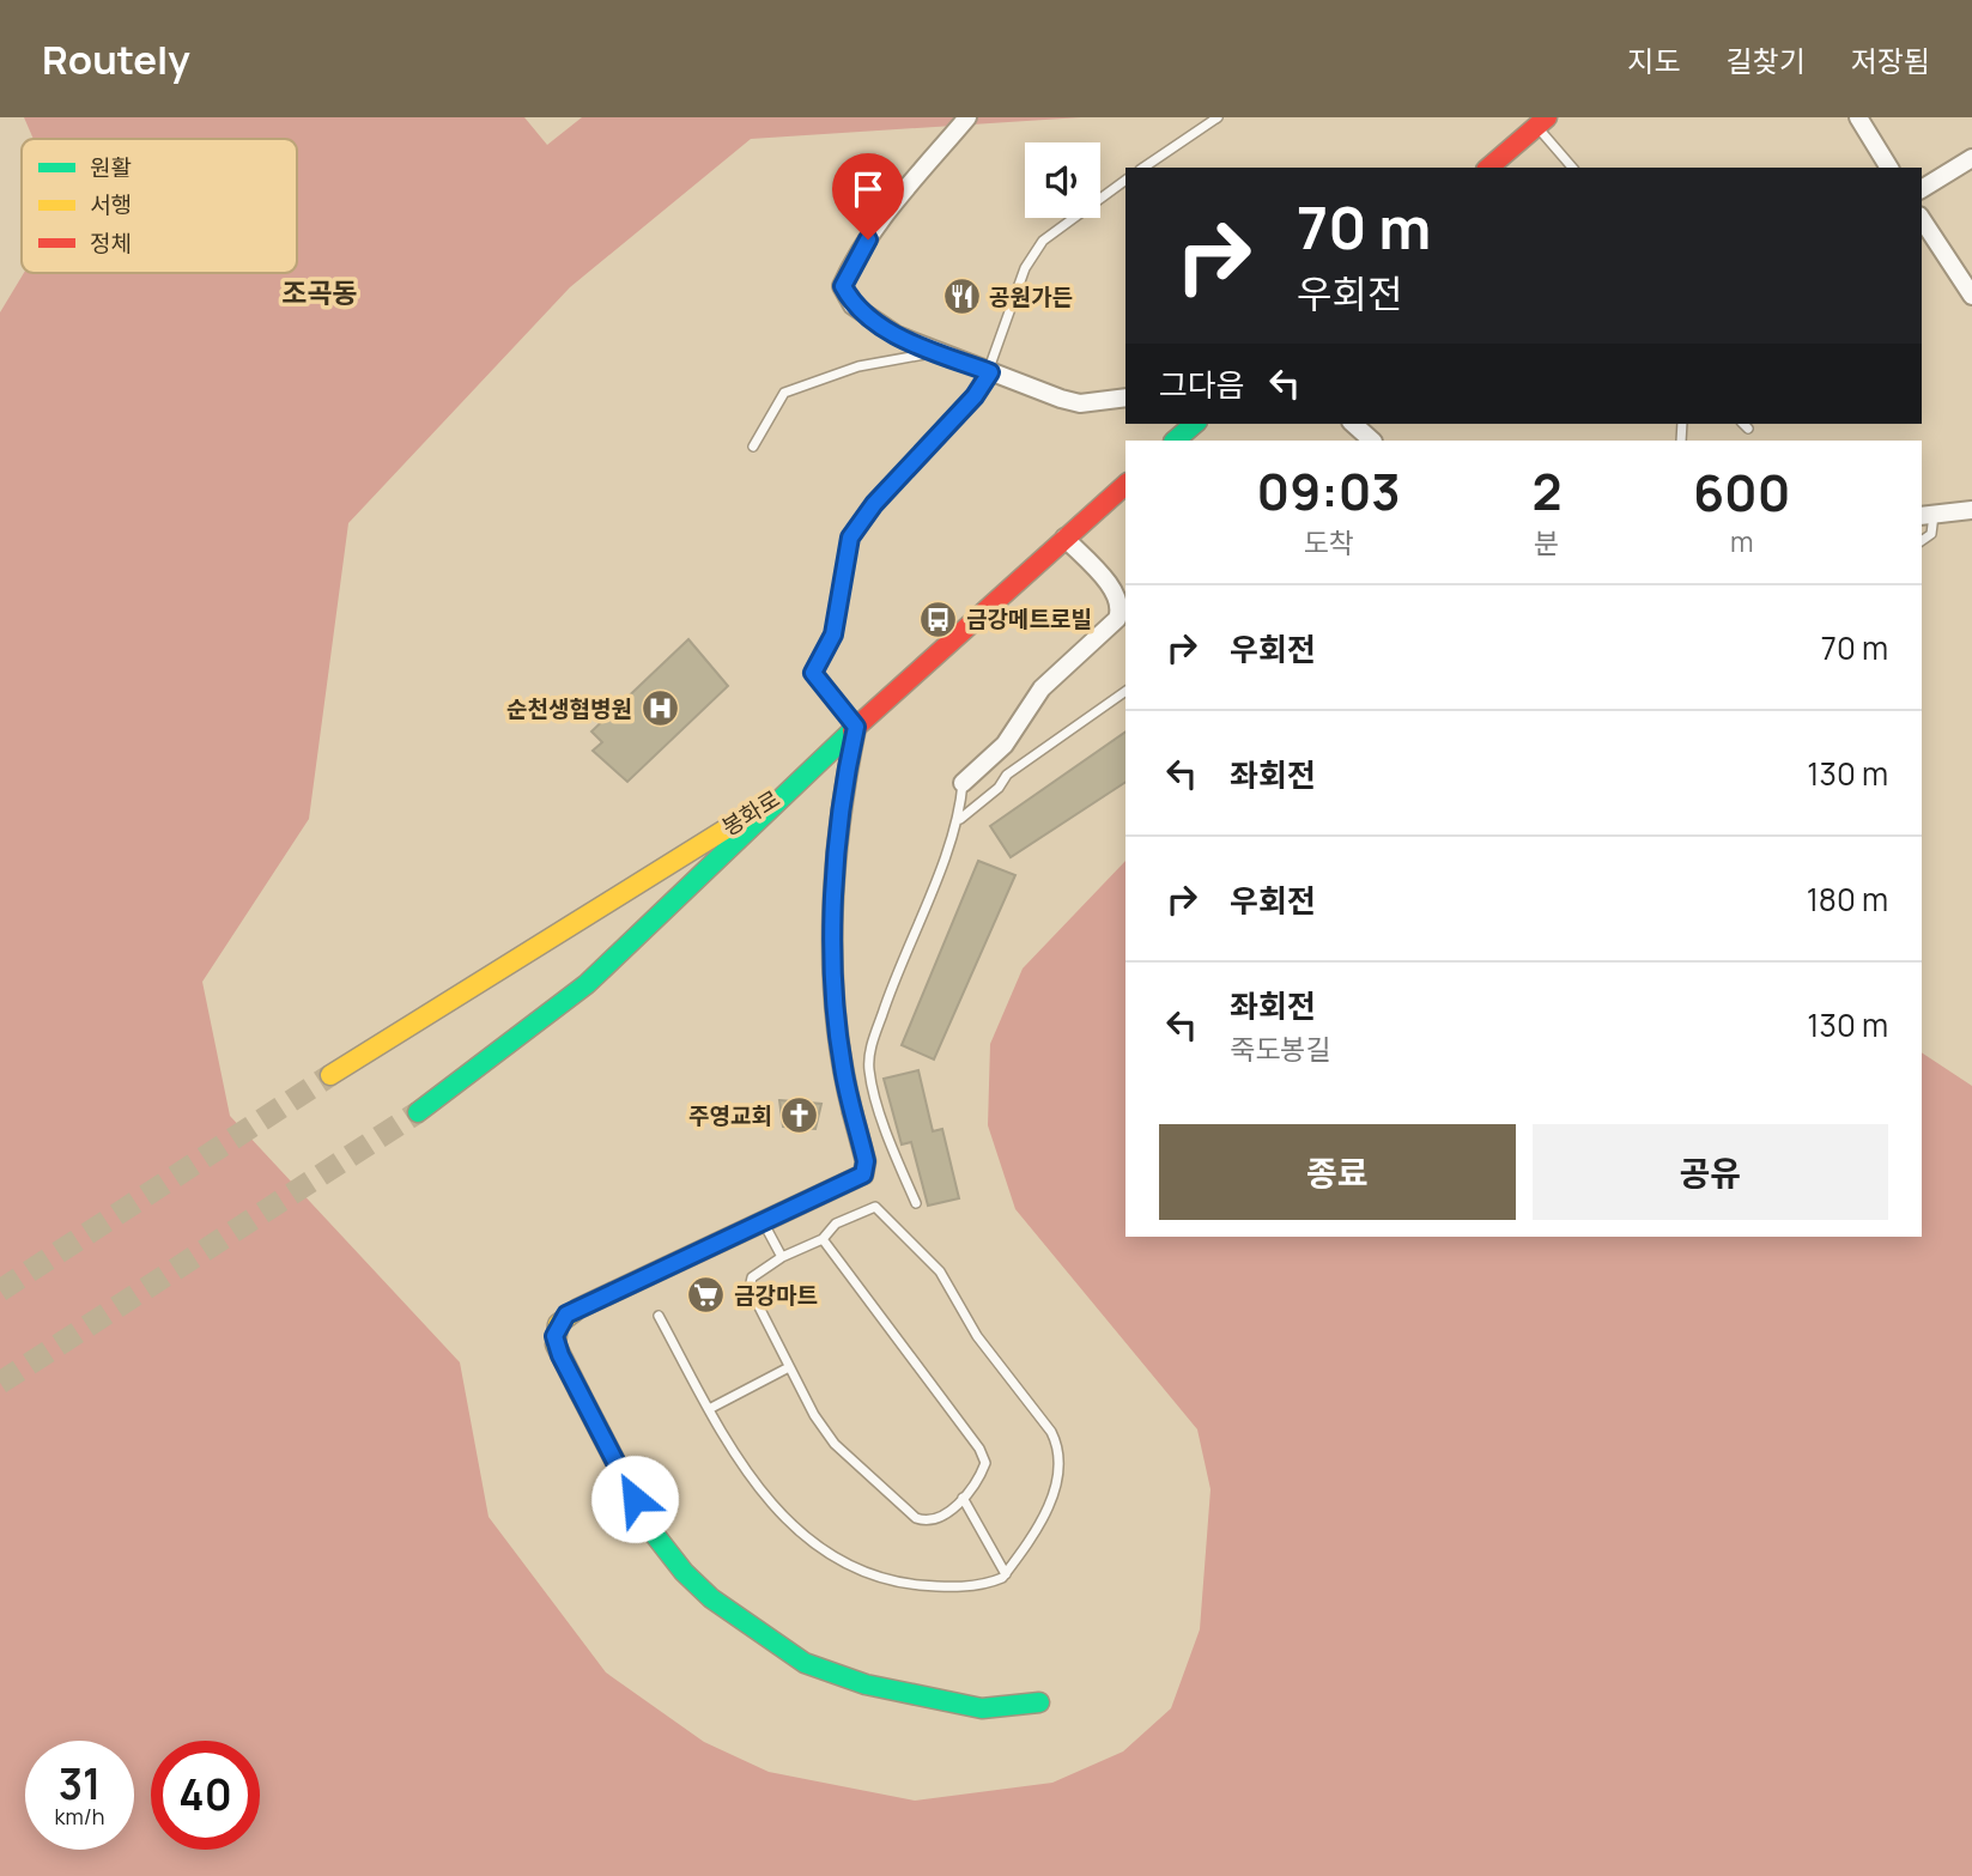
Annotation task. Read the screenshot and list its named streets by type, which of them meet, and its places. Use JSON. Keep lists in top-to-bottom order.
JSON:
{
  "streets": {
    "main road": ["봉화로"]
  },
  "districts": ["조곡동"],
  "places": {
    "restaurant": ["공원가든"],
    "bus stop": ["금강메트로빌"],
    "hospital": ["순천생협병원"],
    "church": ["주영교회"],
    "supermarket": ["금강마트"]
  },
  "legend": ["원활", "서행", "정체"],
  "page": {
    "header": "Routely",
    "nav": ["지도", "길찾기", "저장됨"],
    "turn": ["70 m", "우회전"],
    "then": "그다음",
    "eta": [
      "09:03",
      "도착",
      "2",
      "분",
      "600",
      "m"
    ],
    "list": [
      {
        "name": "우회전",
        "value": "70 m"
      },
      {
        "name": "좌회전",
        "value": "130 m"
      },
      {
        "name": "우회전",
        "value": "180 m"
      },
      {
        "name": "좌회전",
        "note": "죽도봉길",
        "value": "130 m"
      }
    ],
    "buttons": ["종료", "공유"],
    "speed": "31 km/h",
    "limit": "40"
  }
}
